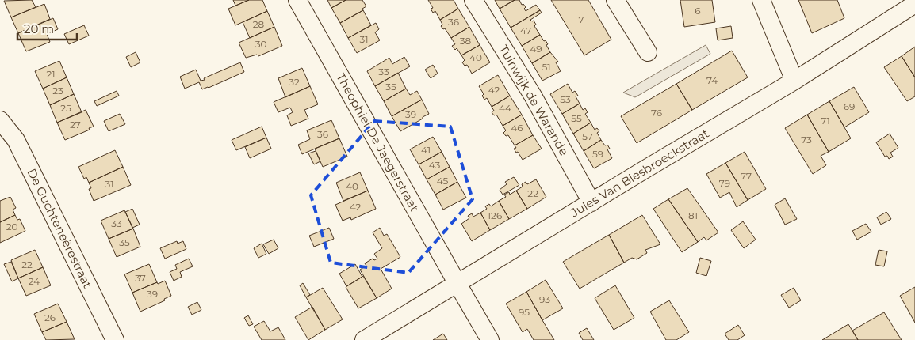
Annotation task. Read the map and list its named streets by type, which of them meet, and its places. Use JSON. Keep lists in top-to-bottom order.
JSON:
{
  "streets": {
    "street": [
      "Tuinwijk de Warande",
      "Theophiel De Jaegerstraat",
      "Jules Van Biesbroeckstraat",
      "De Guchteneërestraat"
    ]
  },
  "crossings": [
    ["Tuinwijk de Warande", "Jules Van Biesbroeckstraat"],
    ["Theophiel De Jaegerstraat", "Jules Van Biesbroeckstraat"]
  ],
  "house_numbers": [
    "6",
    "7",
    "36",
    "28",
    "47",
    "31",
    "38",
    "30",
    "49",
    "40",
    "51",
    "33",
    "21",
    "74",
    "32",
    "35",
    "42",
    "23",
    "53",
    "69",
    "25",
    "44",
    "76",
    "39",
    "55",
    "71",
    "27",
    "46",
    "36",
    "57",
    "73",
    "41",
    "59",
    "43",
    "77",
    "45",
    "79",
    "31",
    "40",
    "122",
    "42",
    "126",
    "81",
    "33",
    "20",
    "35",
    "22",
    "37",
    "24",
    "39",
    "93",
    "95",
    "26"
  ],
  "scale_bar": "20 m"
}
